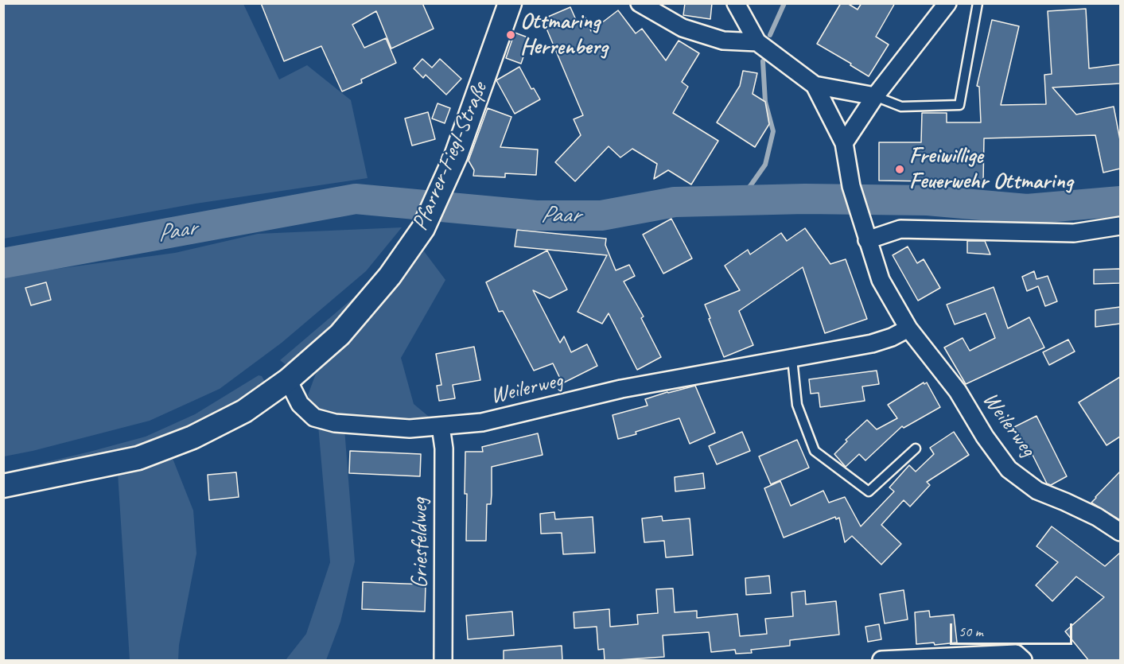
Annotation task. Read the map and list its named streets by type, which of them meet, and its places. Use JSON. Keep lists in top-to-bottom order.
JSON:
{
  "streets": {
    "main road": ["Pfarrer-Fiegl-Straße"],
    "street": ["Weilerweg", "Griesfeldweg"]
  },
  "crossings": [
    ["Pfarrer-Fiegl-Straße", "Weilerweg"],
    ["Weilerweg", "Griesfeldweg"]
  ],
  "water": ["Paar"],
  "places": ["Ottmaring Herrenberg", "Freiwillige Feuerwehr Ottmaring"],
  "scale_bar": "50 m"
}
